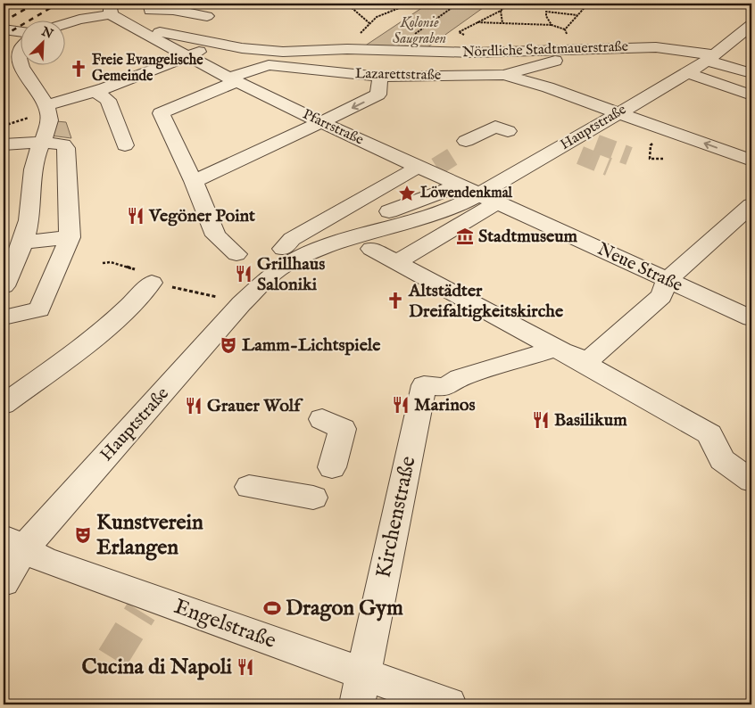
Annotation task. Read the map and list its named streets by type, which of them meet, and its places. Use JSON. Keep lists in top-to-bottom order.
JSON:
{
  "streets": {
    "street": [
      "Nördliche Stadtmauerstraße",
      "Lazarettstraße",
      "Pfarrstraße",
      "Hauptstraße",
      "Neue Straße",
      "Kirchenstraße",
      "Engelstraße"
    ]
  },
  "crossings": [
    ["Nördliche Stadtmauerstraße", "Pfarrstraße"],
    ["Nördliche Stadtmauerstraße", "Hauptstraße"],
    ["Lazarettstraße", "Pfarrstraße"],
    ["Pfarrstraße", "Hauptstraße"],
    ["Pfarrstraße", "Neue Straße"],
    ["Hauptstraße", "Neue Straße"],
    ["Hauptstraße", "Engelstraße"],
    ["Kirchenstraße", "Engelstraße"]
  ],
  "parks": ["Kolonie Saugraben"],
  "places": {
    "church": ["Freie Evangelische Gemeinde", "Altstädter Dreifaltigkeitskirche"],
    "place": ["Löwendenkmal"],
    "restaurant": [
      "Vegöner Point",
      "Grillhaus Saloniki",
      "Marinos",
      "Grauer Wolf",
      "Basilikum",
      "Cucina di Napoli"
    ],
    "museum": ["Stadtmuseum"],
    "theatre": ["Lamm-Lichtspiele", "Kunstverein Erlangen"],
    "sports": ["Dragon Gym"]
  },
  "north": "top right"
}
